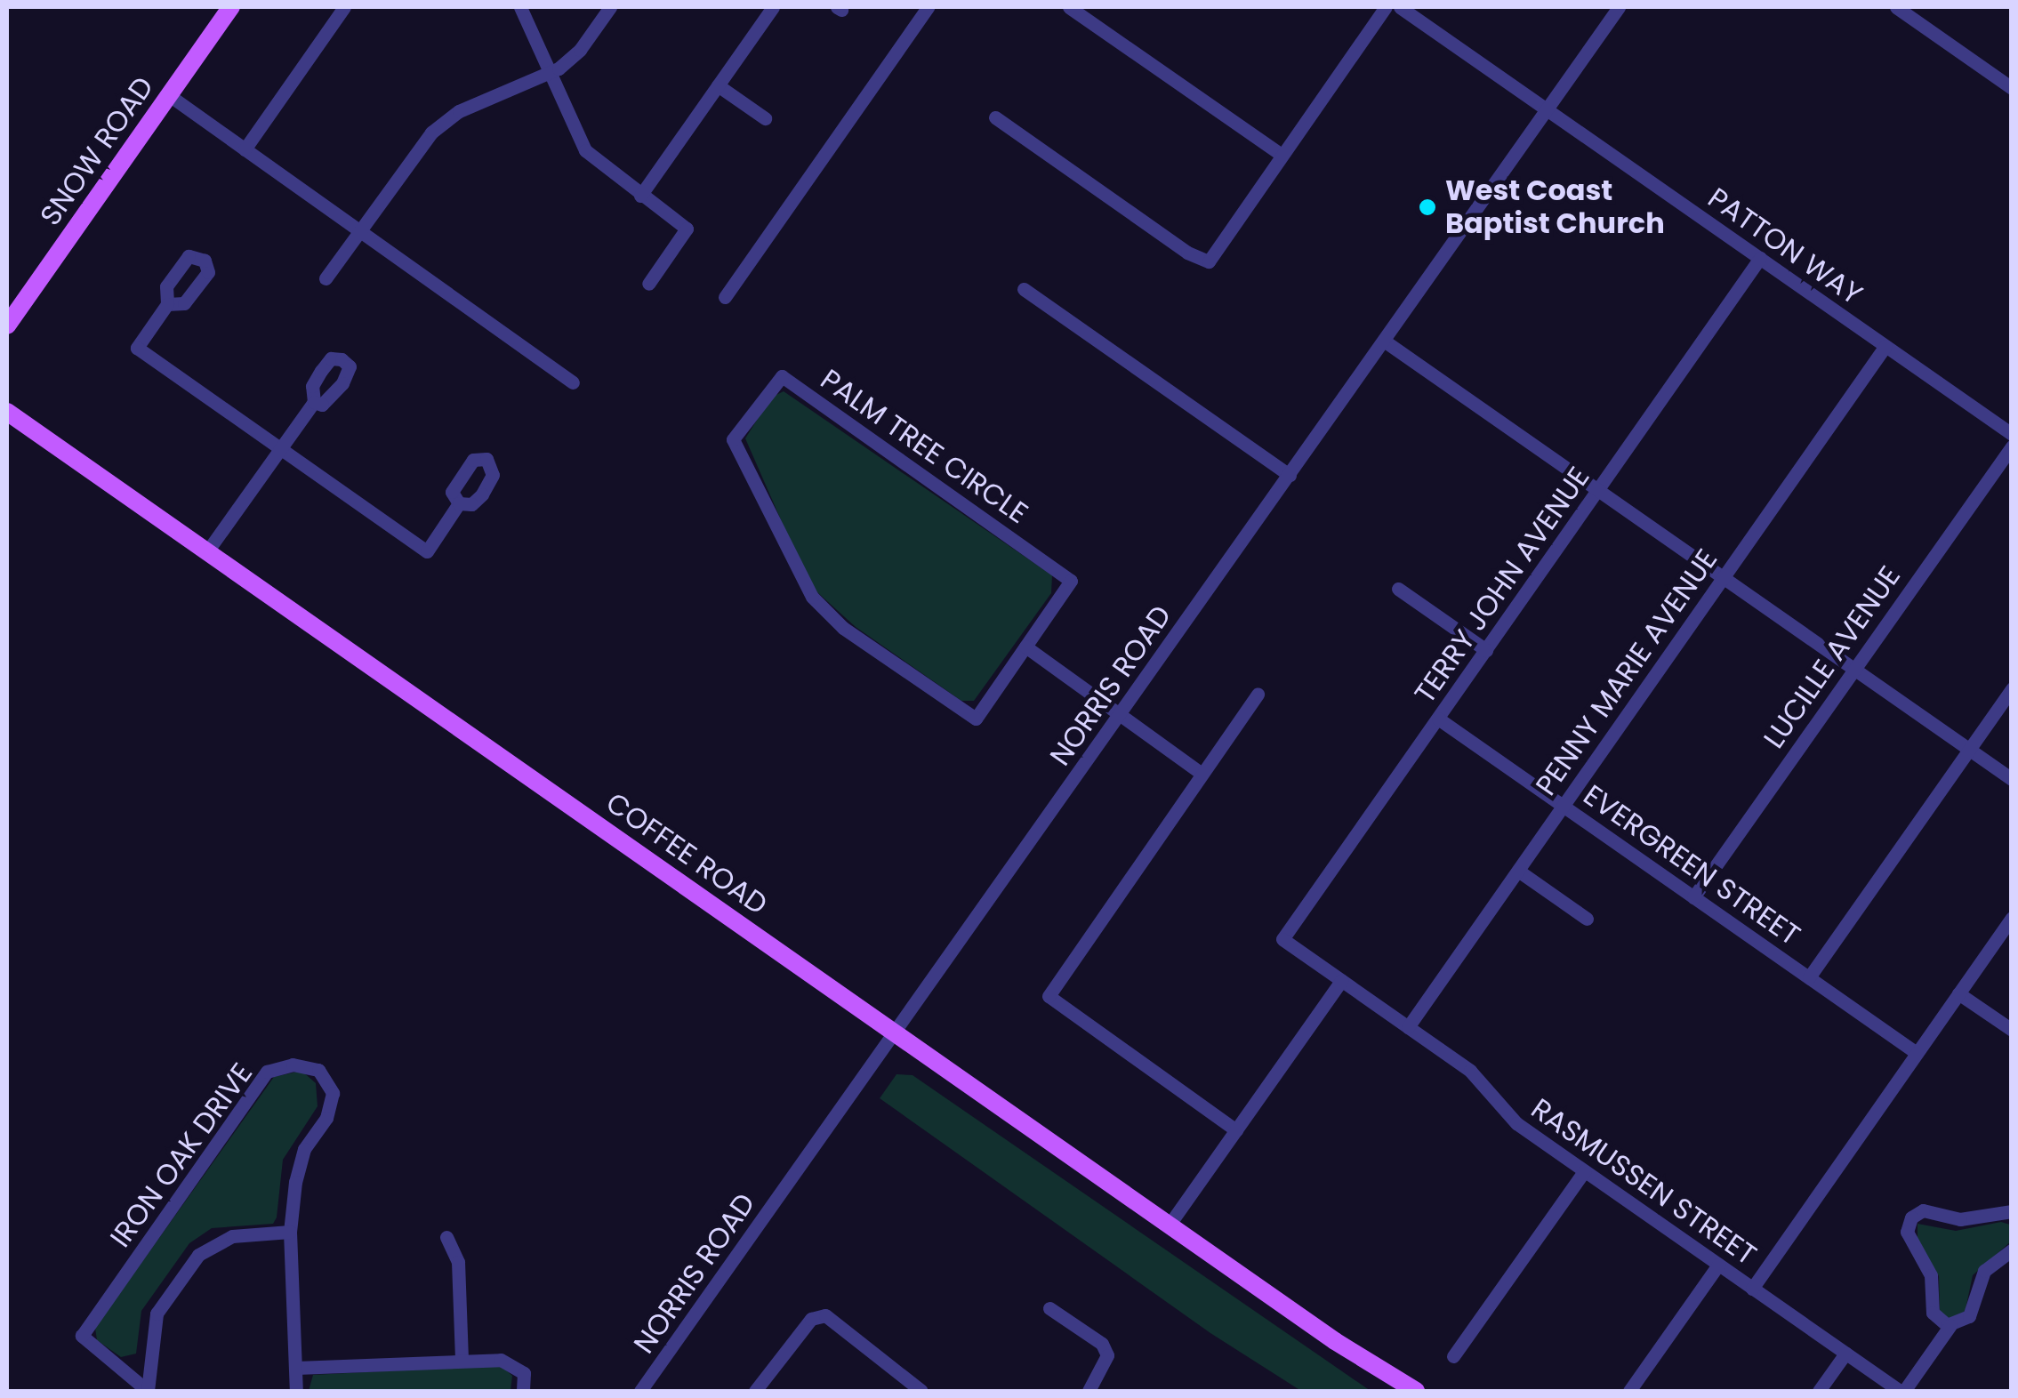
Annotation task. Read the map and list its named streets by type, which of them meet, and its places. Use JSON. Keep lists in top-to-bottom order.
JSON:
{
  "streets": {
    "main road": ["SNOW ROAD", "COFFEE ROAD"],
    "street": [
      "PATTON WAY",
      "PALM TREE CIRCLE",
      "TERRY JOHN AVENUE",
      "LUCILLE AVENUE",
      "PENNY MARIE AVENUE",
      "NORRIS ROAD",
      "EVERGREEN STREET",
      "IRON OAK DRIVE",
      "RASMUSSEN STREET"
    ]
  },
  "crossings": [
    ["PATTON WAY", "TERRY JOHN AVENUE"],
    ["PATTON WAY", "PENNY MARIE AVENUE"],
    ["PATTON WAY", "NORRIS ROAD"],
    ["TERRY JOHN AVENUE", "EVERGREEN STREET"],
    ["TERRY JOHN AVENUE", "RASMUSSEN STREET"],
    ["LUCILLE AVENUE", "EVERGREEN STREET"],
    ["PENNY MARIE AVENUE", "EVERGREEN STREET"],
    ["PENNY MARIE AVENUE", "RASMUSSEN STREET"],
    ["NORRIS ROAD", "COFFEE ROAD"]
  ],
  "places": ["West Coast Baptist Church"]
}
